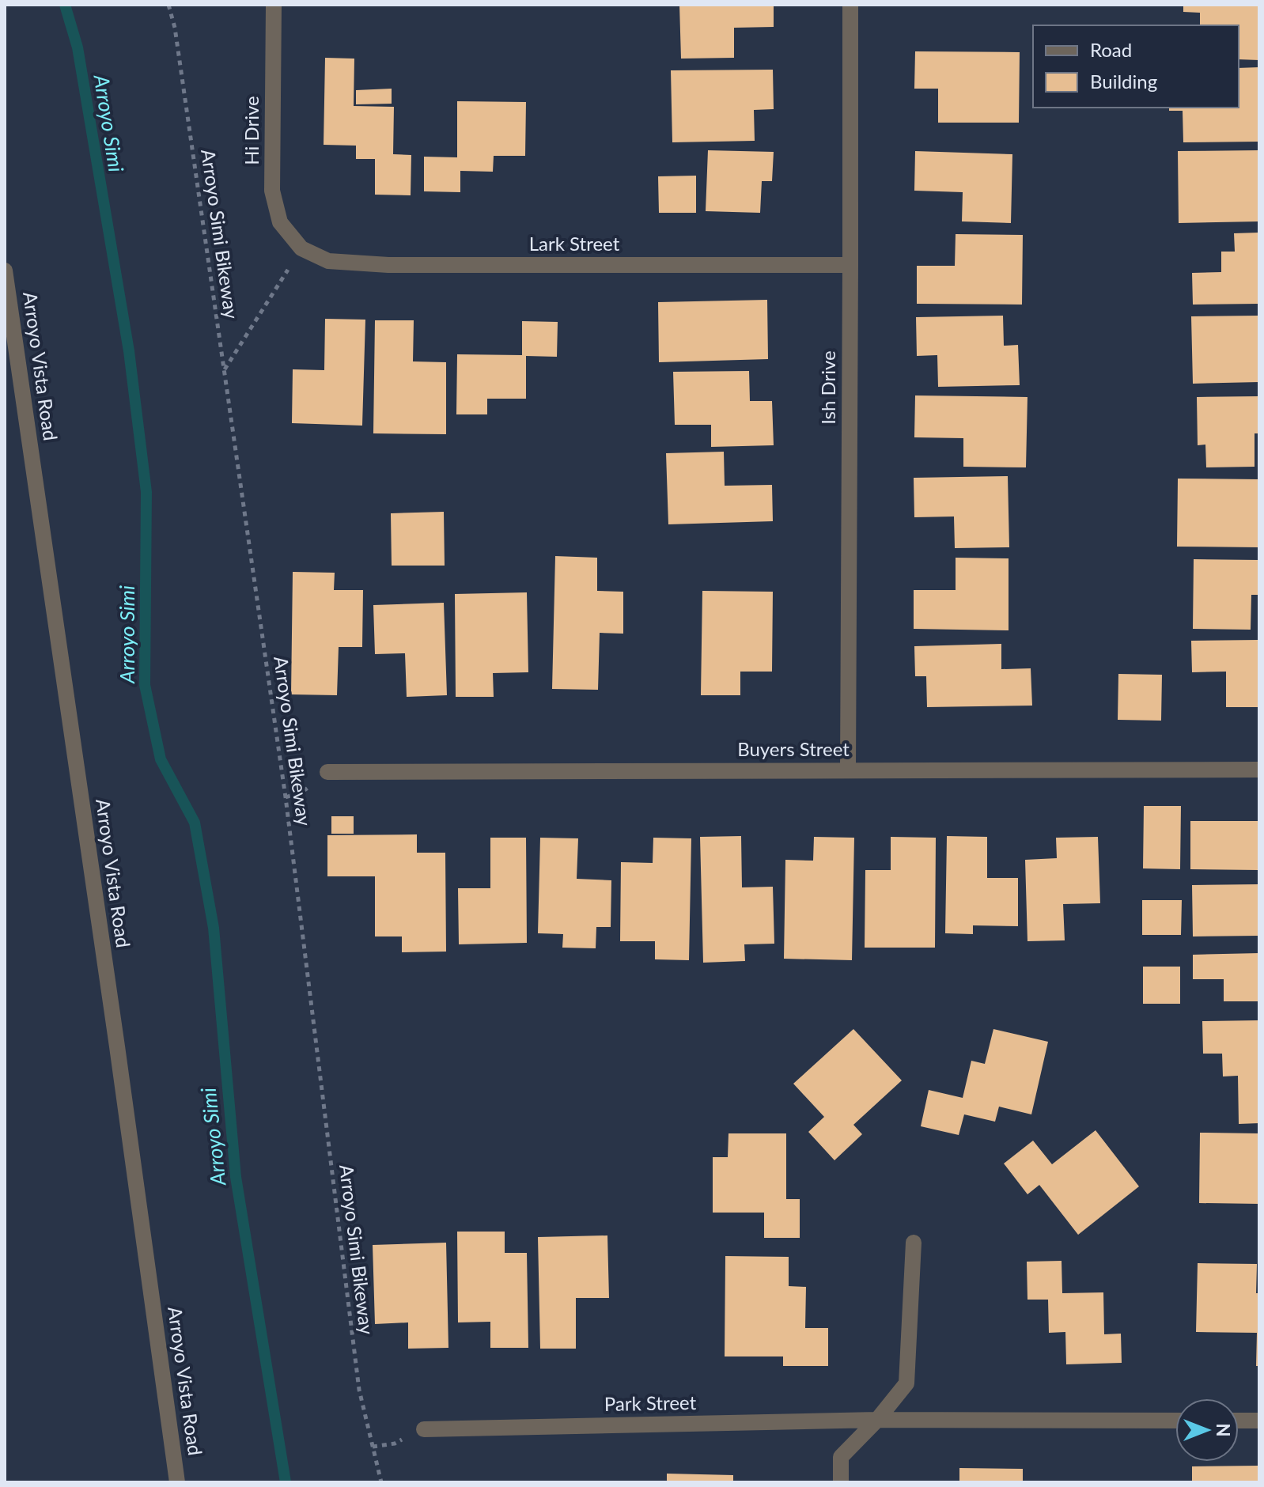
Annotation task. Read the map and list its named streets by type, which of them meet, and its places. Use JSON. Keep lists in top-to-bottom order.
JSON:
{
  "streets": {
    "street": [
      "Hi Drive",
      "Lark Street",
      "Arroyo Vista Road",
      "Ish Drive",
      "Buyers Street",
      "Park Street"
    ],
    "path": ["Arroyo Simi Bikeway"]
  },
  "crossings": [
    ["Hi Drive", "Lark Street"],
    ["Lark Street", "Ish Drive"],
    ["Ish Drive", "Buyers Street"]
  ],
  "water": ["Arroyo Simi"],
  "legend": ["Road", "Building"],
  "north": "right"
}
